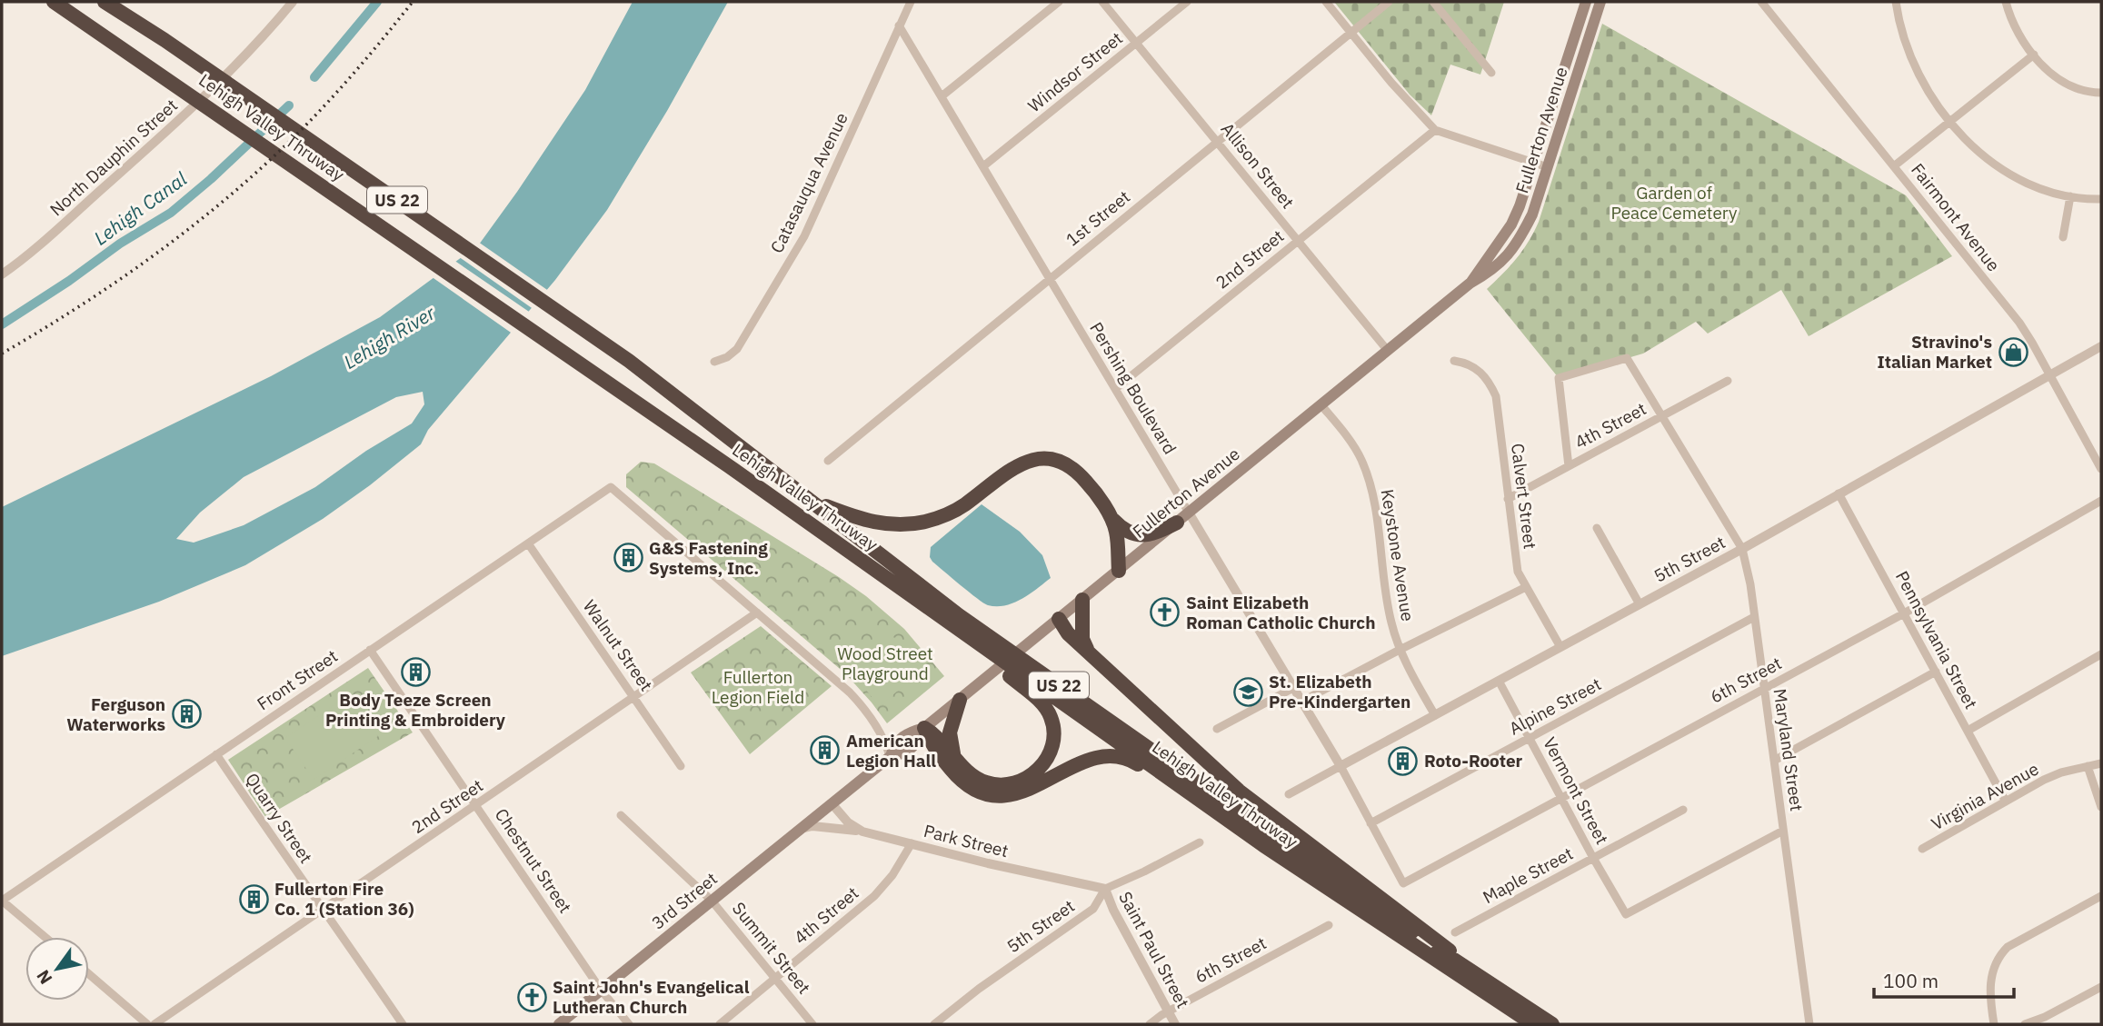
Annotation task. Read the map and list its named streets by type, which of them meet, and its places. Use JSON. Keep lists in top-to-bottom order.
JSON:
{
  "streets": {
    "highway": ["Lehigh Valley Thruway", "US 22"],
    "main road": ["Fullerton Avenue", "3rd Street"],
    "street": [
      "Windsor Street",
      "North Dauphin Street",
      "Allison Street",
      "Catasauqua Avenue",
      "Fairmont Avenue",
      "1st Street",
      "2nd Street",
      "Pershing Boulevard",
      "4th Street",
      "Calvert Street",
      "Keystone Avenue",
      "5th Street",
      "Pennsylvania Street",
      "Walnut Street",
      "Front Street",
      "6th Street",
      "Alpine Street",
      "Maryland Street",
      "Vermont Street",
      "Virginia Avenue",
      "Quarry Street",
      "Park Street",
      "Chestnut Street",
      "Maple Street",
      "Summit Street",
      "Saint Paul Street"
    ]
  },
  "crossings": [
    ["Windsor Street", "Allison Street"],
    ["Windsor Street", "Pershing Boulevard"],
    ["Fullerton Avenue", "Allison Street"],
    ["Fullerton Avenue", "Pershing Boulevard"],
    ["Fullerton Avenue", "Keystone Avenue"],
    ["Fullerton Avenue", "Park Street"],
    ["Fullerton Avenue", "3rd Street"],
    ["Allison Street", "1st Street"],
    ["Allison Street", "2nd Street"],
    ["Catasauqua Avenue", "Pershing Boulevard"],
    ["Fairmont Avenue", "5th Street"],
    ["1st Street", "Pershing Boulevard"],
    ["2nd Street", "Pershing Boulevard"],
    ["2nd Street", "Walnut Street"],
    ["2nd Street", "Front Street"],
    ["2nd Street", "Quarry Street"],
    ["2nd Street", "Chestnut Street"],
    ["Pershing Boulevard", "5th Street"],
    ["4th Street", "Calvert Street"],
    ["4th Street", "Maryland Street"],
    ["4th Street", "Park Street"],
    ["4th Street", "Summit Street"],
    ["Calvert Street", "5th Street"],
    ["Keystone Avenue", "5th Street"],
    ["5th Street", "Pennsylvania Street"],
    ["5th Street", "Maryland Street"],
    ["5th Street", "Vermont Street"],
    ["5th Street", "Park Street"],
    ["5th Street", "Saint Paul Street"],
    ["Pennsylvania Street", "6th Street"],
    ["Pennsylvania Street", "Virginia Avenue"],
    ["Walnut Street", "Front Street"],
    ["Front Street", "Quarry Street"],
    ["Front Street", "Chestnut Street"],
    ["6th Street", "Alpine Street"],
    ["6th Street", "Maryland Street"],
    ["6th Street", "Vermont Street"],
    ["6th Street", "Saint Paul Street"],
    ["Alpine Street", "Maryland Street"],
    ["Alpine Street", "Vermont Street"],
    ["Maryland Street", "Vermont Street"],
    ["Vermont Street", "Maple Street"],
    ["Park Street", "3rd Street"],
    ["Park Street", "Saint Paul Street"],
    ["Chestnut Street", "3rd Street"],
    ["3rd Street", "Summit Street"]
  ],
  "water": ["Lehigh Canal", "Lehigh River"],
  "parks": ["Garden of Peace Cemetery", "Wood Street Playground", "Fullerton Legion Field"],
  "places": {
    "shop": ["Stravino's Italian Market"],
    "building": [
      "G&S Fastening Systems, Inc.",
      "Body Teeze Screen Printing & Embroidery",
      "Ferguson Waterworks",
      "American Legion Hall",
      "Roto-Rooter",
      "Fullerton Fire Co. 1 (Station 36)"
    ],
    "church": ["Saint Elizabeth Roman Catholic Church", "Saint John's Evangelical Lutheran Church"],
    "school or university": ["St. Elizabeth Pre-Kindergarten"]
  },
  "scale_bar": "100 m",
  "north": "bottom left"
}
